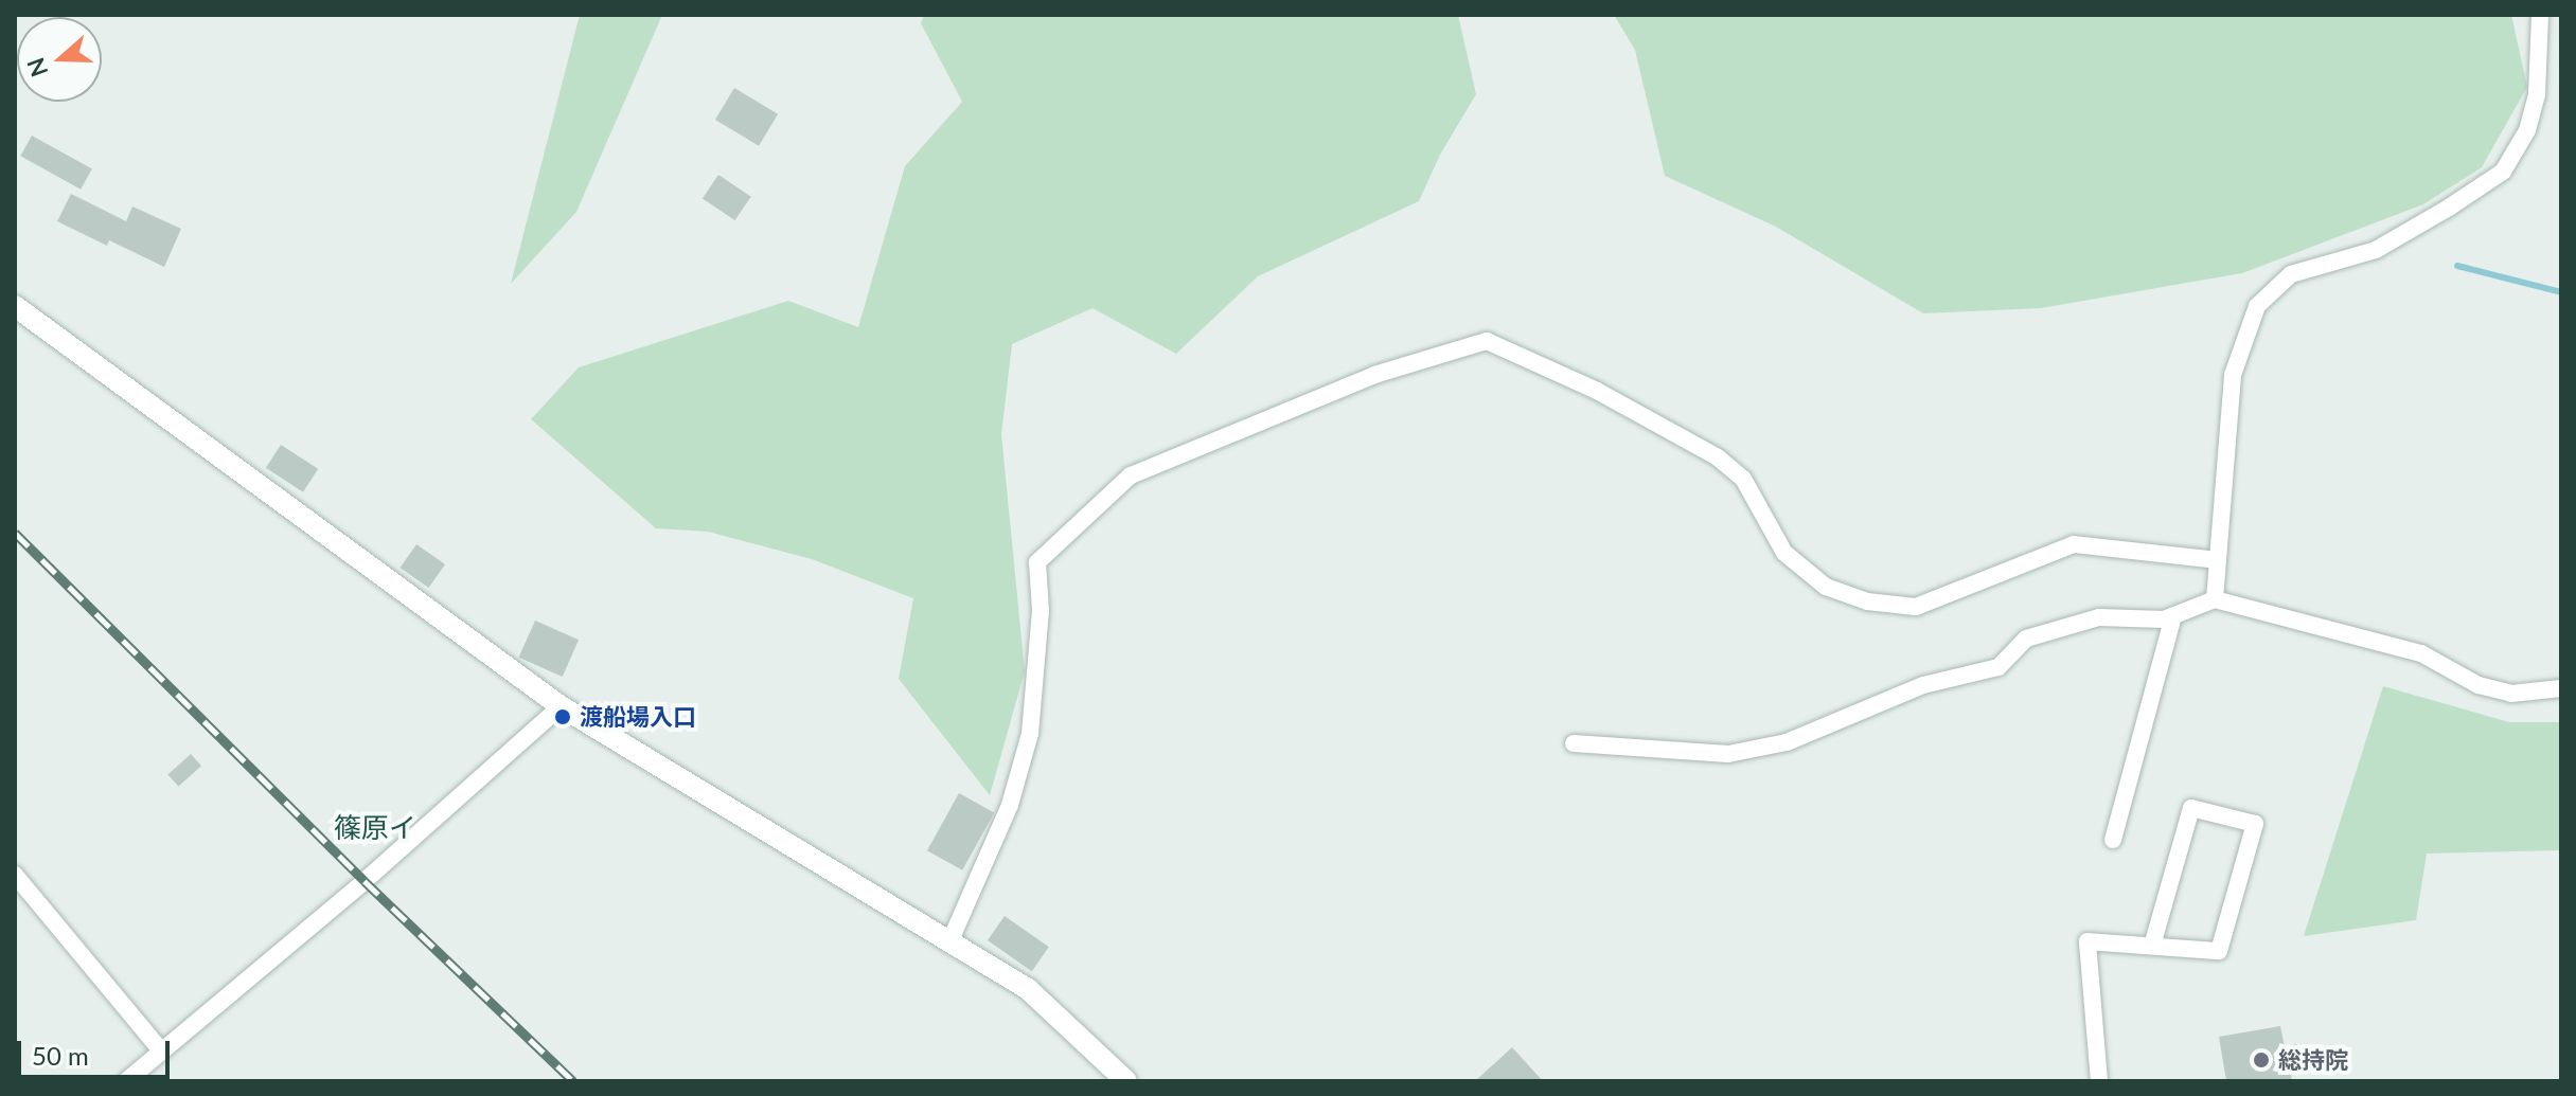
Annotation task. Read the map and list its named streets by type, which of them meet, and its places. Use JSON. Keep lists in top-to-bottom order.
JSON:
{
  "districts": ["篠原イ"],
  "places": ["渡船場入口", "総持院"],
  "scale_bar": "50 m",
  "north": "left"
}
